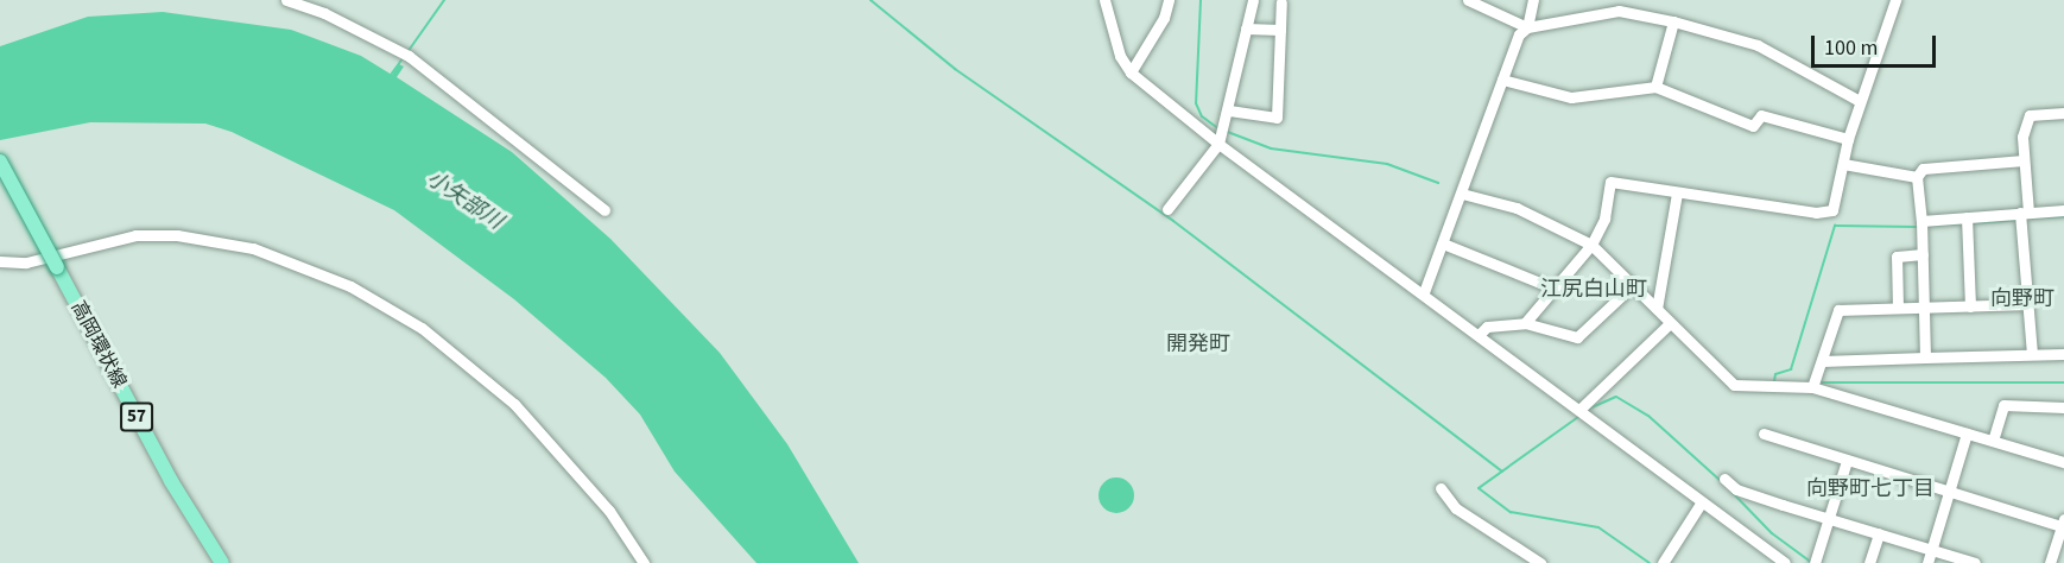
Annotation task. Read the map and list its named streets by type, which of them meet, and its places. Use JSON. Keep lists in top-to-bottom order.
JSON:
{
  "streets": {
    "main road": ["高岡環状線", "57"]
  },
  "districts": [
    "江尻白山町",
    "向野町",
    "開発町",
    "向野町七丁目"
  ],
  "water": ["小矢部川"],
  "scale_bar": "100 m"
}
